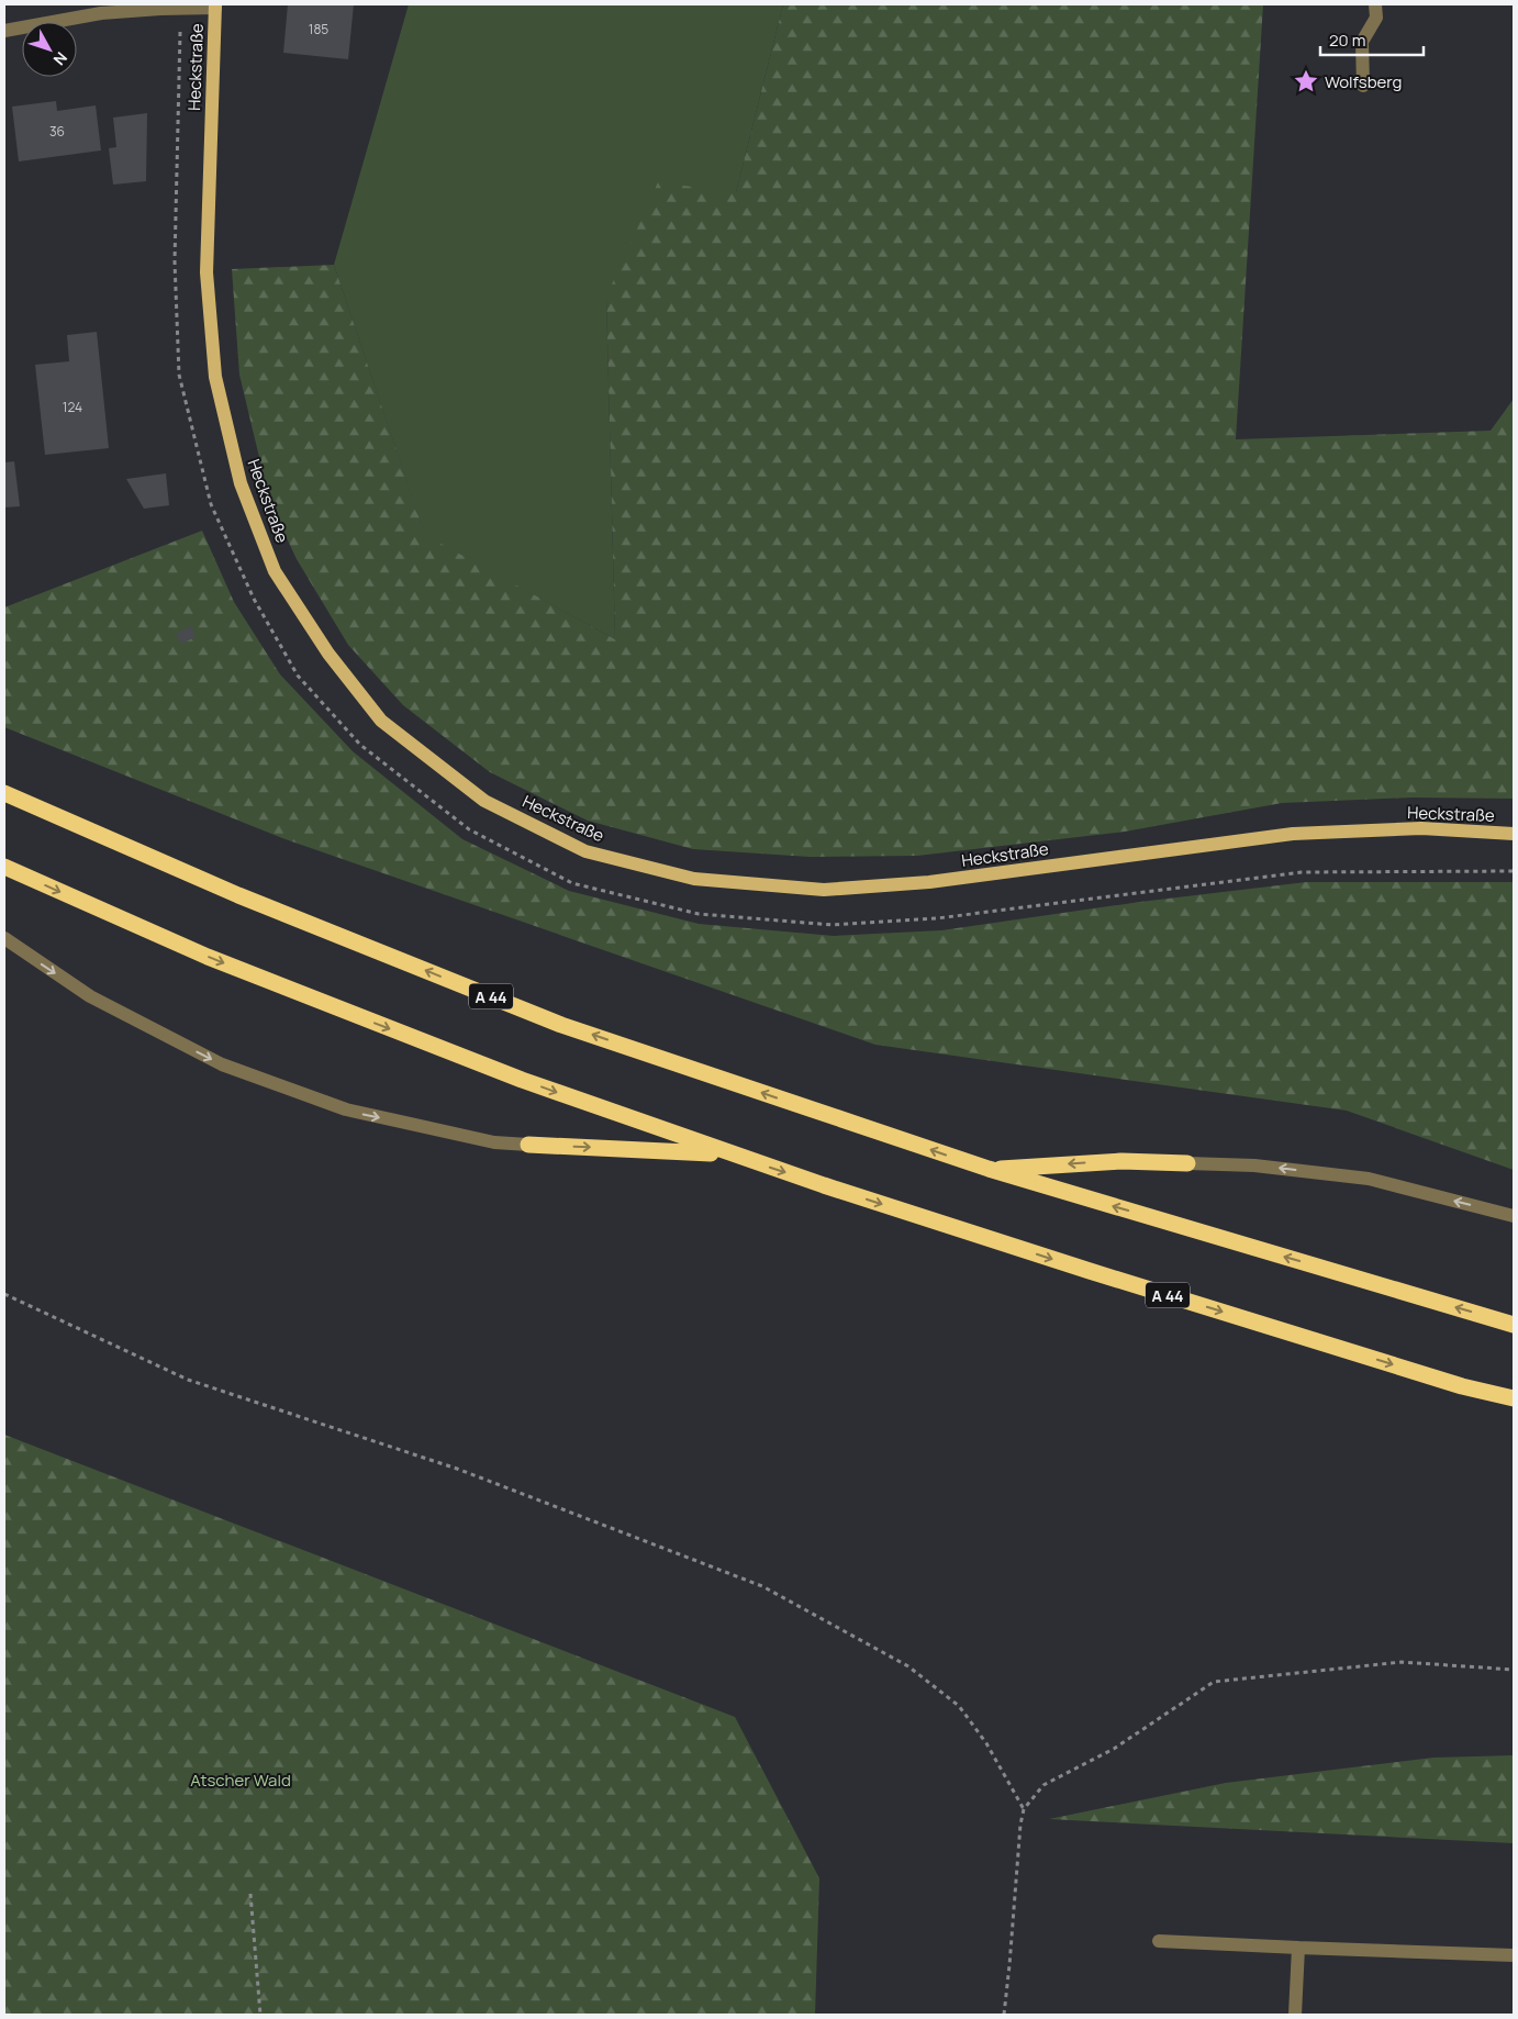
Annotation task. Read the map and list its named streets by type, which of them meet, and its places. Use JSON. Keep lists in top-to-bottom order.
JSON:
{
  "streets": {
    "highway": ["A 44"],
    "main road": ["Heckstraße"]
  },
  "parks": ["Atscher Wald"],
  "places": {
    "place": ["Wolfsberg"]
  },
  "house_numbers": ["185", "36", "124"],
  "scale_bar": "20 m",
  "north": "bottom right"
}
